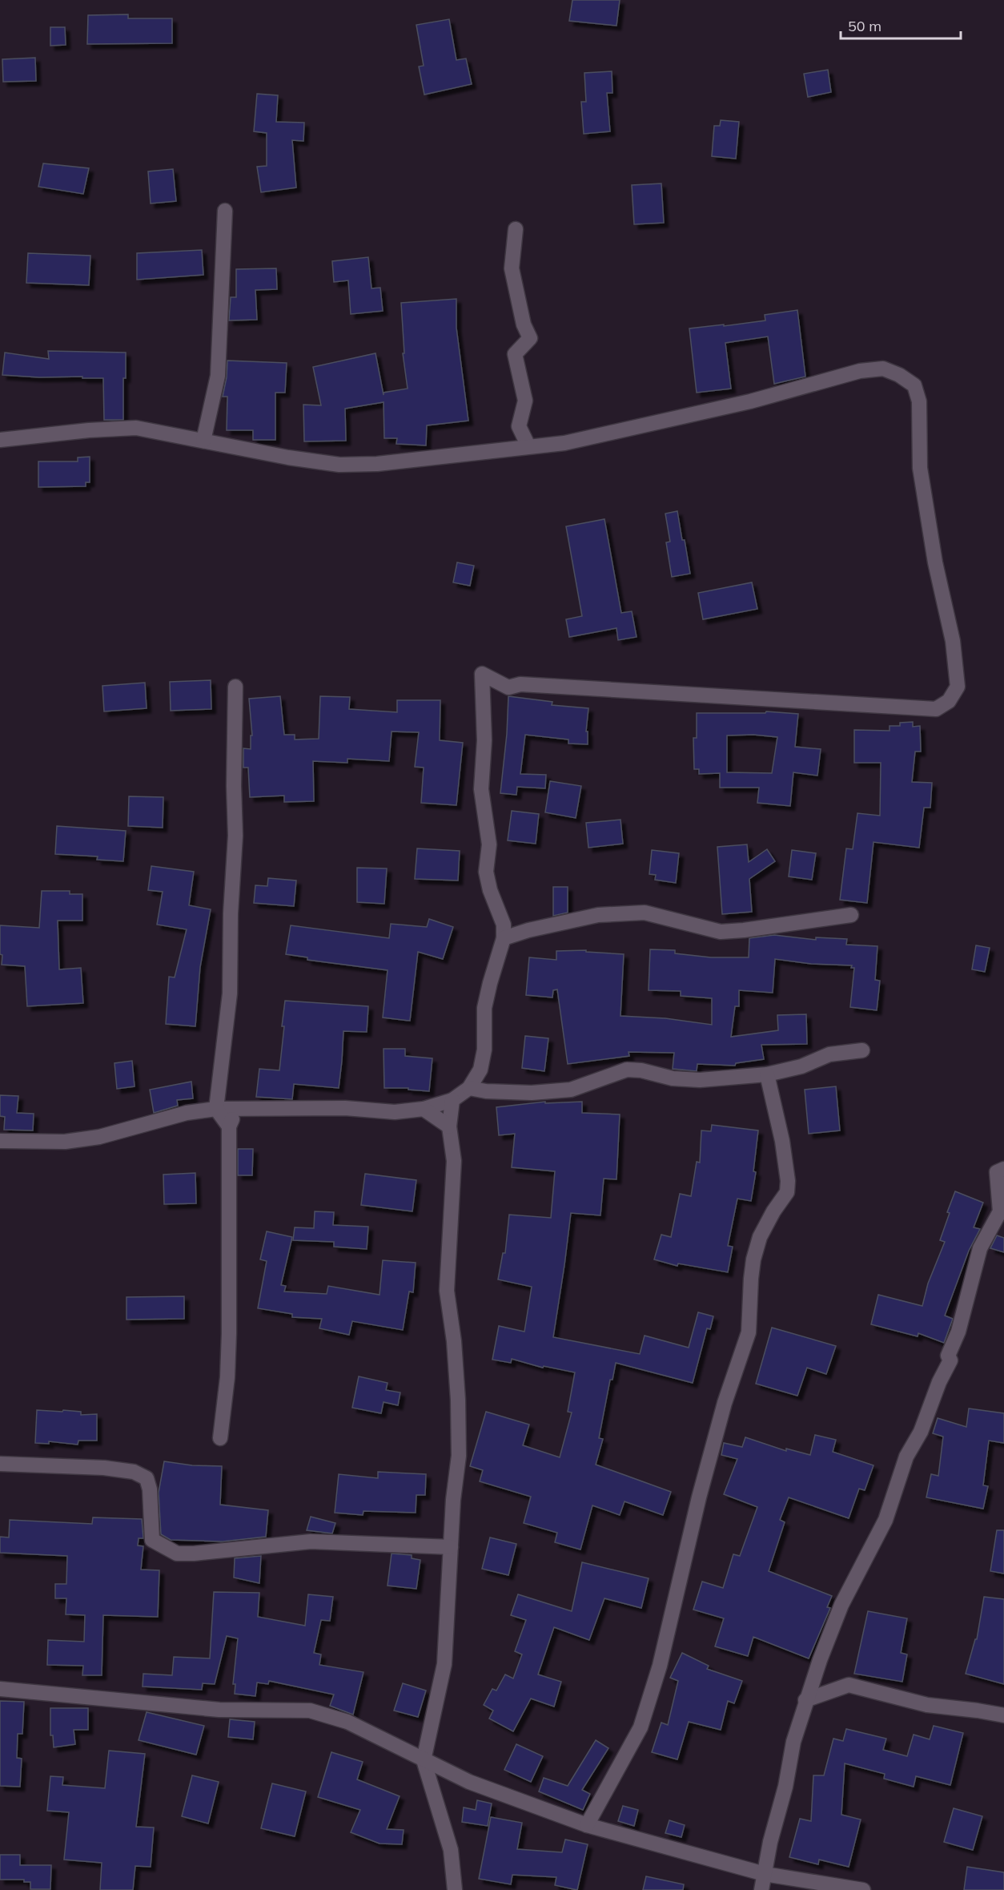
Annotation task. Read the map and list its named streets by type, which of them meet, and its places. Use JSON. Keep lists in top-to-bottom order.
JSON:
{
  "scale_bar": "50 m"
}
